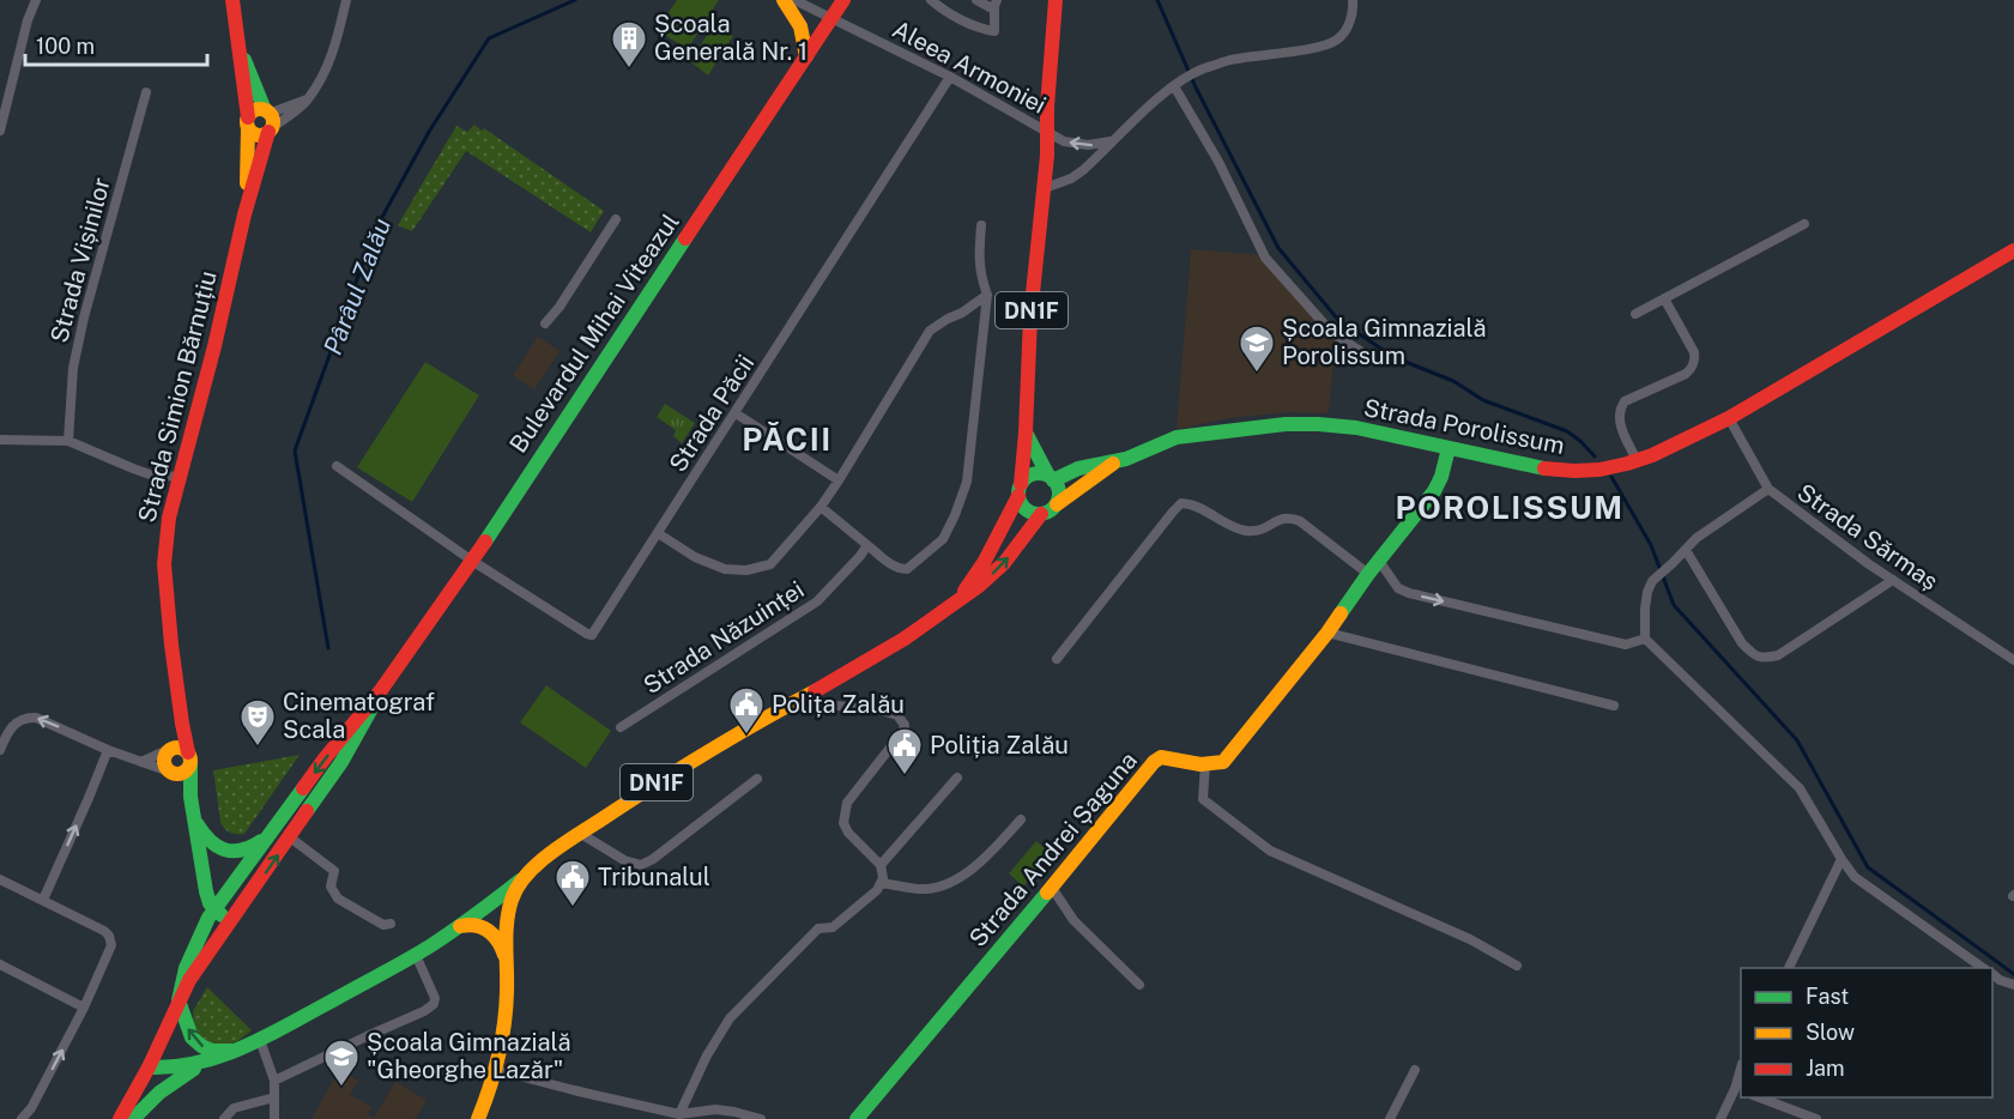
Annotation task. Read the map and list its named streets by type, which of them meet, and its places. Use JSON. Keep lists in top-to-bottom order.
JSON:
{
  "streets": {
    "main road": [
      "DN1F",
      "Bulevardul Mihai Viteazul",
      "Strada Simion Bărnuțiu",
      "Strada Porolissum",
      "Strada Andrei Șaguna"
    ],
    "street": [
      "Aleea Armoniei",
      "Strada Vișinilor",
      "Strada Păcii",
      "Strada Sărmaș",
      "Strada Năzuinței"
    ]
  },
  "crossings": [
    ["Aleea Armoniei", "DN1F"],
    ["Aleea Armoniei", "Bulevardul Mihai Viteazul"],
    ["Aleea Armoniei", "Strada Păcii"],
    ["DN1F", "Strada Porolissum"],
    ["Bulevardul Mihai Viteazul", "Strada Simion Bărnuțiu"],
    ["Bulevardul Mihai Viteazul", "Strada Păcii"],
    ["Strada Porolissum", "Strada Sărmaș"]
  ],
  "districts": ["PĂCII", "POROLISSUM"],
  "water": ["Pârâul Zalău"],
  "places": {
    "building": ["Școala Generală Nr. 1"],
    "school or university": ["Școala Gimnazială Porolissum", "Școala Gimnazială \"Gheorghe Lazăr\""],
    "public building": ["Polița Zalău", "Poliția Zalău", "Tribunalul"],
    "theatre": ["Cinematograf Scala"]
  },
  "legend": ["Fast", "Slow", "Jam"],
  "scale_bar": "100 m"
}
